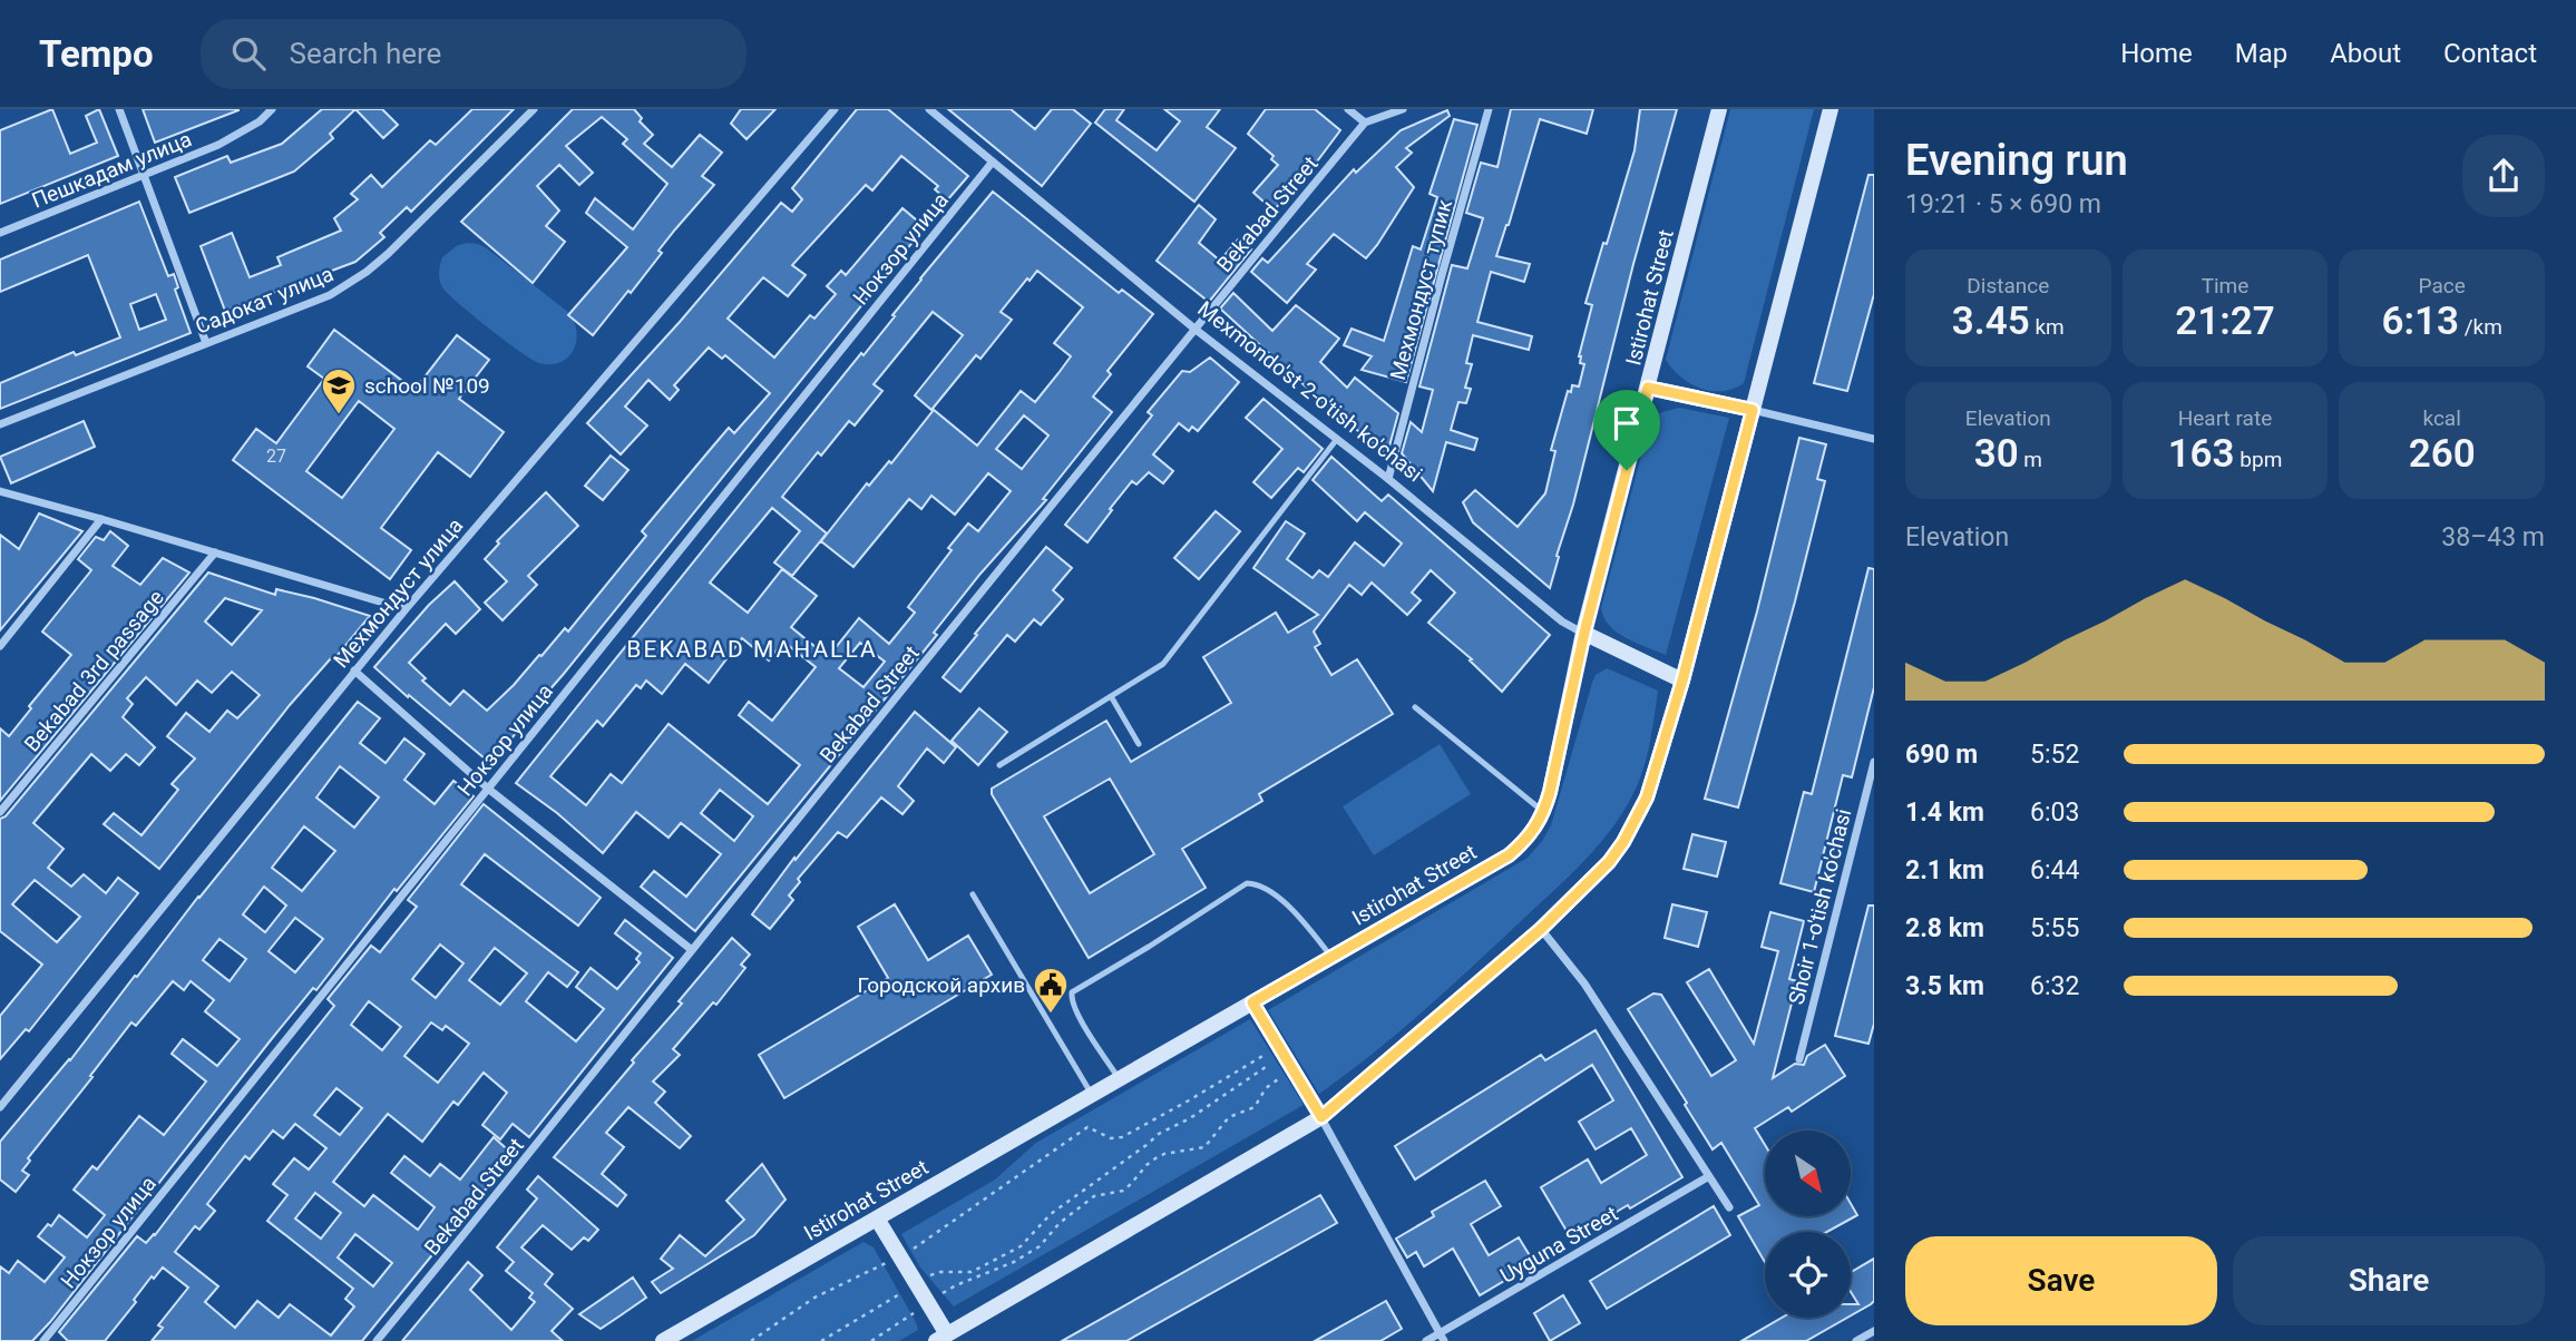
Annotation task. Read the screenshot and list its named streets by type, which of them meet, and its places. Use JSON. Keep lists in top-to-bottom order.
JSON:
{
  "streets": {
    "main road": ["Istirohat Street", "Mexmondo'st 2-o'tish ko'chasi"],
    "street": [
      "Пешкадам улица",
      "Bekabad Street",
      "Нокзор улица",
      "Мехмондуст тупик",
      "Садокат улица",
      "Мехмондуст улица",
      "Bekabad 3rd passage",
      "Shoir 1-o'tish ko'chasi",
      "Uyguna Street"
    ]
  },
  "crossings": [
    ["Bekabad Street", "Mexmondo'st 2-o'tish ko'chasi"],
    ["Нокзор улица", "Mexmondo'st 2-o'tish ko'chasi"],
    ["Мехмондуст тупик", "Mexmondo'st 2-o'tish ko'chasi"],
    ["Istirohat Street", "Mexmondo'st 2-o'tish ko'chasi"]
  ],
  "districts": ["BEKABAD MAHALLA"],
  "places": {
    "school or university": ["school №109"],
    "public building": ["Городской архив"]
  },
  "house_numbers": ["27"],
  "north": "bottom right",
  "page": {
    "header": "Tempo",
    "search": "Search here",
    "nav": [
      "Home",
      "Map",
      "About",
      "Contact"
    ],
    "heading": ["Evening run", "19:21 · 5 × 690 m"],
    "stats": [
      ["Distance", "3.45 km"],
      ["Time", "21:27"],
      ["Pace", "6:13 /km"],
      ["Elevation", "30 m"],
      ["Heart rate", "163 bpm"],
      ["kcal", "260"]
    ],
    "chart": ["Elevation", "38–43 m"],
    "list": [
      {
        "name": "690 m",
        "note": "5:52"
      },
      {
        "name": "1.4 km",
        "note": "6:03"
      },
      {
        "name": "2.1 km",
        "note": "6:44"
      },
      {
        "name": "2.8 km",
        "note": "5:55"
      },
      {
        "name": "3.5 km",
        "note": "6:32"
      }
    ],
    "buttons": ["Save", "Share"]
  }
}
